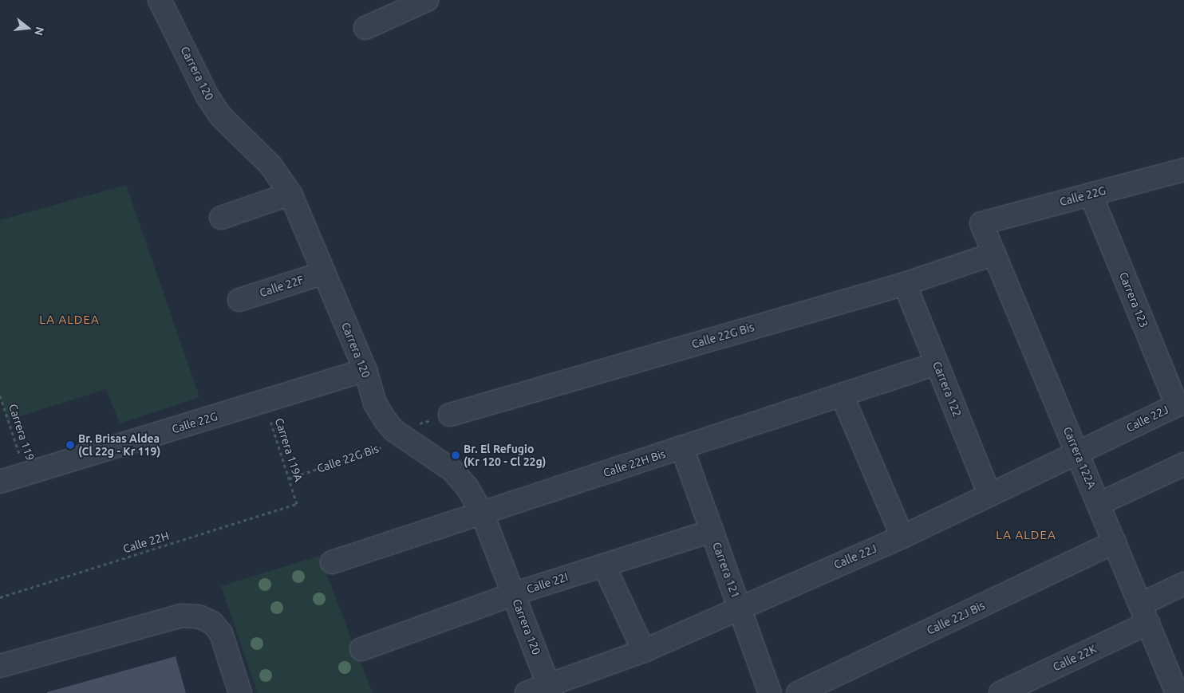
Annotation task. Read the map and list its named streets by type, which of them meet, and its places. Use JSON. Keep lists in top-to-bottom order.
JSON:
{
  "streets": {
    "street": [
      "Carrera 120",
      "Calle 22G",
      "Calle 22F",
      "Carrera 123",
      "Calle 22G Bis",
      "Carrera 122",
      "Calle 22J",
      "Carrera 122A",
      "Calle 22H Bis",
      "Carrera 121",
      "Calle 22I",
      "Calle 22J Bis",
      "Calle 22K"
    ],
    "path": ["Carrera 119", "Carrera 119A", "Calle 22H"]
  },
  "crossings": [
    ["Carrera 120", "Calle 22G"],
    ["Carrera 120", "Calle 22F"],
    ["Carrera 120", "Calle 22G Bis"],
    ["Carrera 120", "Calle 22J"],
    ["Carrera 120", "Calle 22H Bis"],
    ["Carrera 120", "Calle 22I"],
    ["Calle 22G", "Carrera 123"],
    ["Calle 22G", "Carrera 119"],
    ["Calle 22G", "Carrera 119A"],
    ["Calle 22G", "Carrera 122A"],
    ["Carrera 123", "Calle 22J"],
    ["Calle 22G Bis", "Carrera 122"],
    ["Calle 22G Bis", "Carrera 119A"],
    ["Calle 22G Bis", "Carrera 122A"],
    ["Carrera 122", "Calle 22J"],
    ["Carrera 122", "Calle 22H Bis"],
    ["Calle 22J", "Carrera 122A"],
    ["Calle 22J", "Carrera 121"],
    ["Carrera 119A", "Calle 22H"],
    ["Carrera 122A", "Calle 22J Bis"],
    ["Carrera 122A", "Calle 22K"],
    ["Calle 22H Bis", "Carrera 121"],
    ["Carrera 121", "Calle 22I"]
  ],
  "districts": ["LA ALDEA", "LA ALDEA"],
  "places": ["Br. Brisas Aldea (Cl 22g - Kr 119)", "Br. El Refugio (Kr 120 - Cl 22g)"],
  "north": "right"
}
